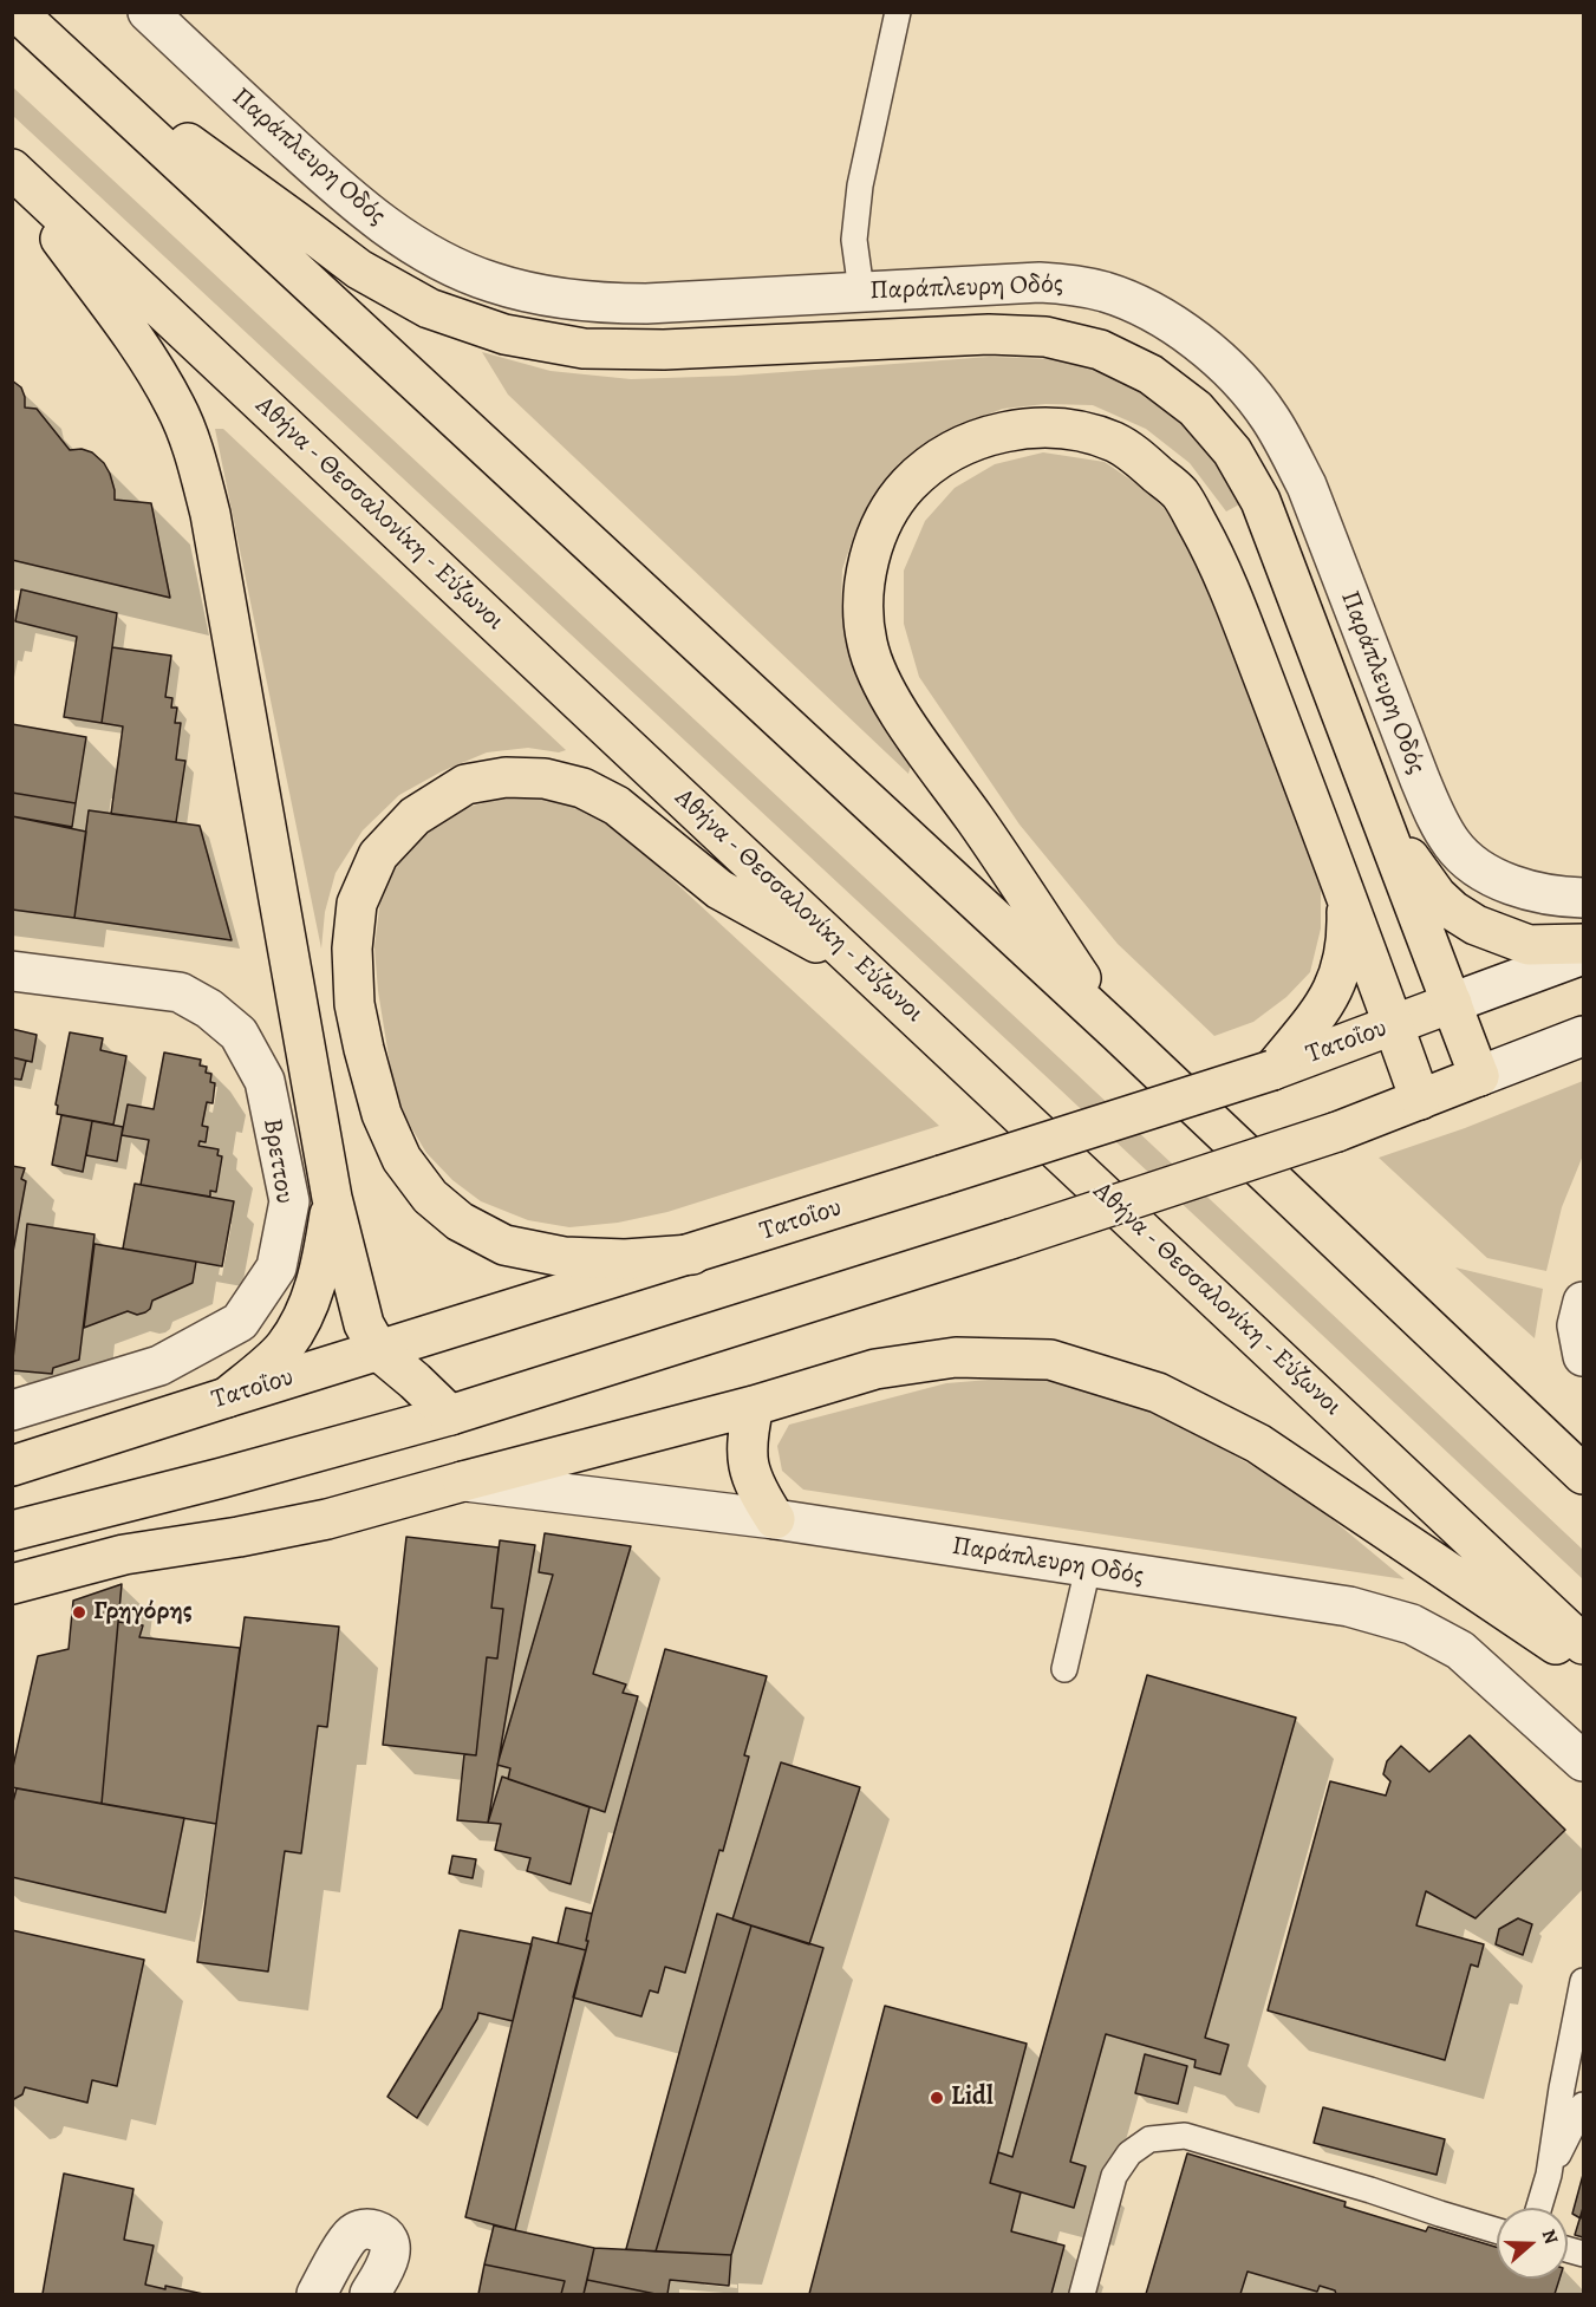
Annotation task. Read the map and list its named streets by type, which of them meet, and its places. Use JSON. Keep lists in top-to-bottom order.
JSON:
{
  "streets": {
    "main road": ["Αθήνα - Θεσσαλονίκη - Εύζωνοι", "Τατοΐου"],
    "street": ["Παράπλευρη Οδός", "Βρεττου"]
  },
  "places": ["Γρηγόρης", "Lidl"],
  "north": "right"
}
